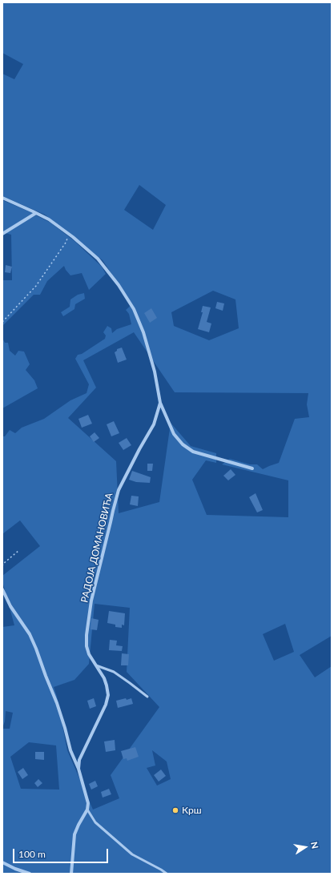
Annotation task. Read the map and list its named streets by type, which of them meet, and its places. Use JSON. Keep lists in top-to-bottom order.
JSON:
{
  "streets": {
    "street": ["РАДОЈА ДОМАНОВИЋА"]
  },
  "places": ["Крш"],
  "scale_bar": "100 m",
  "north": "right"
}
